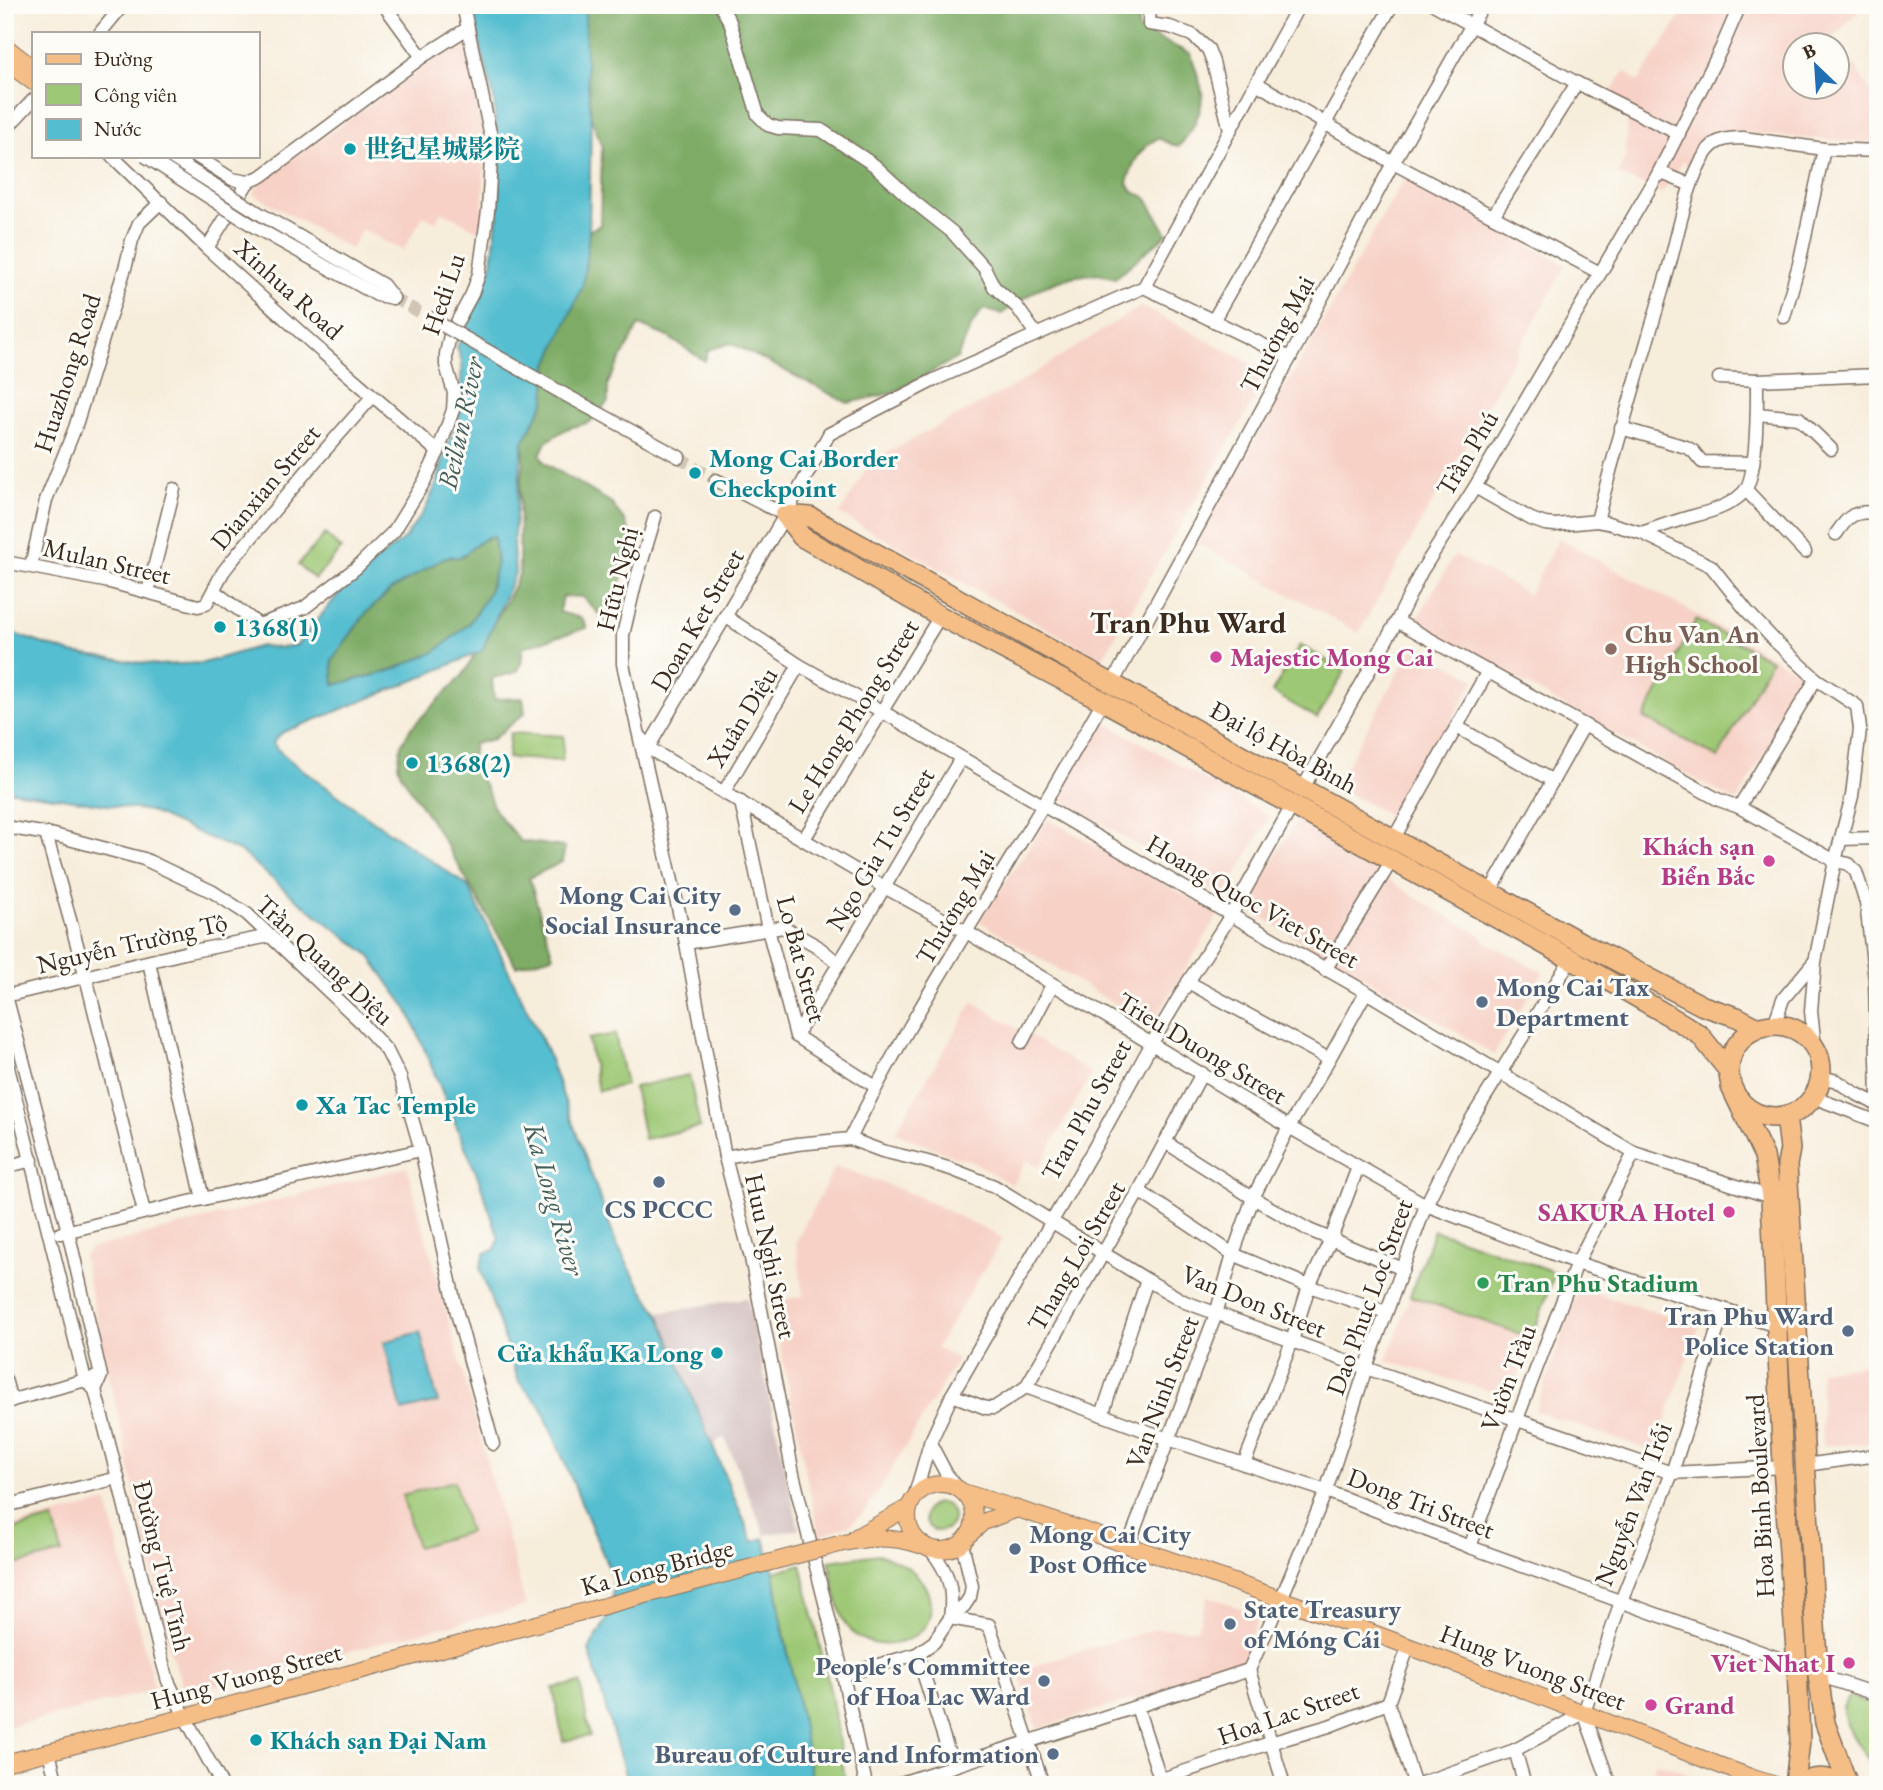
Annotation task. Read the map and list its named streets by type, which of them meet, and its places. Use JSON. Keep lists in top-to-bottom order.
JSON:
{
  "streets": {
    "highway": ["Đại lộ Hòa Bình", "Hoa Binh Boulevard"],
    "main road": ["Ka Long Bridge", "Hung Vuong Street"],
    "street": [
      "Xinhua Road",
      "Hedi Lu",
      "Thương Mại",
      "Huazhong Road",
      "Trần Phú",
      "Dianxian Street",
      "Mulan Street",
      "Hữu Nghị",
      "Doan Ket Street",
      "Le Hong Phong Street",
      "Xuân Diệu",
      "Ngo Gia Tu Street",
      "Hoang Quoc Viet Street",
      "Nguyễn Trường Tộ",
      "Lo Bat Street",
      "Trần Quang Diệu",
      "Trieu Duong Street",
      "Tran Phu Street",
      "Huu Nghi Street",
      "Thang Loi Street",
      "Dao Phuc Loc Street",
      "Van Don Street",
      "Vườn Trầu",
      "Van Ninh Street",
      "Dong Tri Street",
      "Nguyễn Văn Trỗi",
      "Đường Tuệ Tĩnh",
      "Hoa Lac Street"
    ]
  },
  "crossings": [
    ["Xinhua Road", "Hedi Lu"],
    ["Xinhua Road", "Huazhong Road"],
    ["Xinhua Road", "Dianxian Street"],
    ["Hedi Lu", "Dianxian Street"],
    ["Thương Mại", "Đại lộ Hòa Bình"],
    ["Thương Mại", "Hoang Quoc Viet Street"],
    ["Thương Mại", "Lo Bat Street"],
    ["Thương Mại", "Trieu Duong Street"],
    ["Thương Mại", "Van Don Street"],
    ["Huazhong Road", "Mulan Street"],
    ["Trần Phú", "Đại lộ Hòa Bình"],
    ["Dianxian Street", "Mulan Street"],
    ["Hữu Nghị", "Huu Nghi Street"],
    ["Doan Ket Street", "Đại lộ Hòa Bình"],
    ["Doan Ket Street", "Hoang Quoc Viet Street"],
    ["Doan Ket Street", "Trieu Duong Street"],
    ["Le Hong Phong Street", "Đại lộ Hòa Bình"],
    ["Le Hong Phong Street", "Hoang Quoc Viet Street"],
    ["Le Hong Phong Street", "Trieu Duong Street"],
    ["Xuân Diệu", "Hoang Quoc Viet Street"],
    ["Xuân Diệu", "Trieu Duong Street"],
    ["Đại lộ Hòa Bình", "Tran Phu Street"],
    ["Đại lộ Hòa Bình", "Dao Phuc Loc Street"],
    ["Đại lộ Hòa Bình", "Hoa Binh Boulevard"],
    ["Ngo Gia Tu Street", "Hoang Quoc Viet Street"],
    ["Ngo Gia Tu Street", "Lo Bat Street"],
    ["Ngo Gia Tu Street", "Trieu Duong Street"],
    ["Hoang Quoc Viet Street", "Tran Phu Street"],
    ["Hoang Quoc Viet Street", "Dao Phuc Loc Street"],
    ["Hoang Quoc Viet Street", "Vườn Trầu"],
    ["Hoang Quoc Viet Street", "Van Ninh Street"],
    ["Hoang Quoc Viet Street", "Hoa Binh Boulevard"],
    ["Nguyễn Trường Tộ", "Trần Quang Diệu"],
    ["Lo Bat Street", "Trieu Duong Street"],
    ["Trieu Duong Street", "Tran Phu Street"],
    ["Trieu Duong Street", "Thang Loi Street"],
    ["Trieu Duong Street", "Dao Phuc Loc Street"],
    ["Trieu Duong Street", "Vườn Trầu"],
    ["Trieu Duong Street", "Van Ninh Street"],
    ["Trieu Duong Street", "Hoa Binh Boulevard"],
    ["Trieu Duong Street", "Nguyễn Văn Trỗi"],
    ["Tran Phu Street", "Thang Loi Street"],
    ["Tran Phu Street", "Van Don Street"],
    ["Tran Phu Street", "Hung Vuong Street"],
    ["Huu Nghi Street", "Van Don Street"],
    ["Thang Loi Street", "Van Don Street"],
    ["Thang Loi Street", "Dong Tri Street"],
    ["Dao Phuc Loc Street", "Van Don Street"],
    ["Dao Phuc Loc Street", "Dong Tri Street"],
    ["Dao Phuc Loc Street", "Hung Vuong Street"],
    ["Van Don Street", "Vườn Trầu"],
    ["Van Don Street", "Van Ninh Street"],
    ["Van Don Street", "Hoa Binh Boulevard"],
    ["Van Don Street", "Nguyễn Văn Trỗi"],
    ["Vườn Trầu", "Dong Tri Street"],
    ["Van Ninh Street", "Dong Tri Street"],
    ["Van Ninh Street", "Hung Vuong Street"],
    ["Hoa Binh Boulevard", "Dong Tri Street"],
    ["Dong Tri Street", "Nguyễn Văn Trỗi"],
    ["Nguyễn Văn Trỗi", "Hung Vuong Street"],
    ["Đường Tuệ Tĩnh", "Hung Vuong Street"],
    ["Ka Long Bridge", "Hung Vuong Street"],
    ["Hung Vuong Street", "Hoa Lac Street"]
  ],
  "districts": ["Tran Phu Ward"],
  "water": ["Beilun River", "Ka Long River"],
  "places": [
    "世纪星城影院",
    "Mong Cai Border Checkpoint",
    "1368(1)",
    "Chu Van An High School",
    "Majestic Mong Cai",
    "1368(2)",
    "Khách sạn Biển Bắc",
    "Mong Cai City Social Insurance",
    "Mong Cai Tax Department",
    "Xa Tac Temple",
    "CS PCCC",
    "SAKURA Hotel",
    "Tran Phu Stadium",
    "Tran Phu Ward Police Station",
    "Cửa khẩu Ka Long",
    "Mong Cai City Post Office",
    "State Treasury of Móng Cái",
    "Viet Nhat I",
    "People's Committee of Hoa Lac Ward",
    "Grand",
    "Khách sạn Đại Nam",
    "Bureau of Culture and Information"
  ],
  "legend": ["Đường", "Công viên", "Nước"],
  "north": "top left"
}
